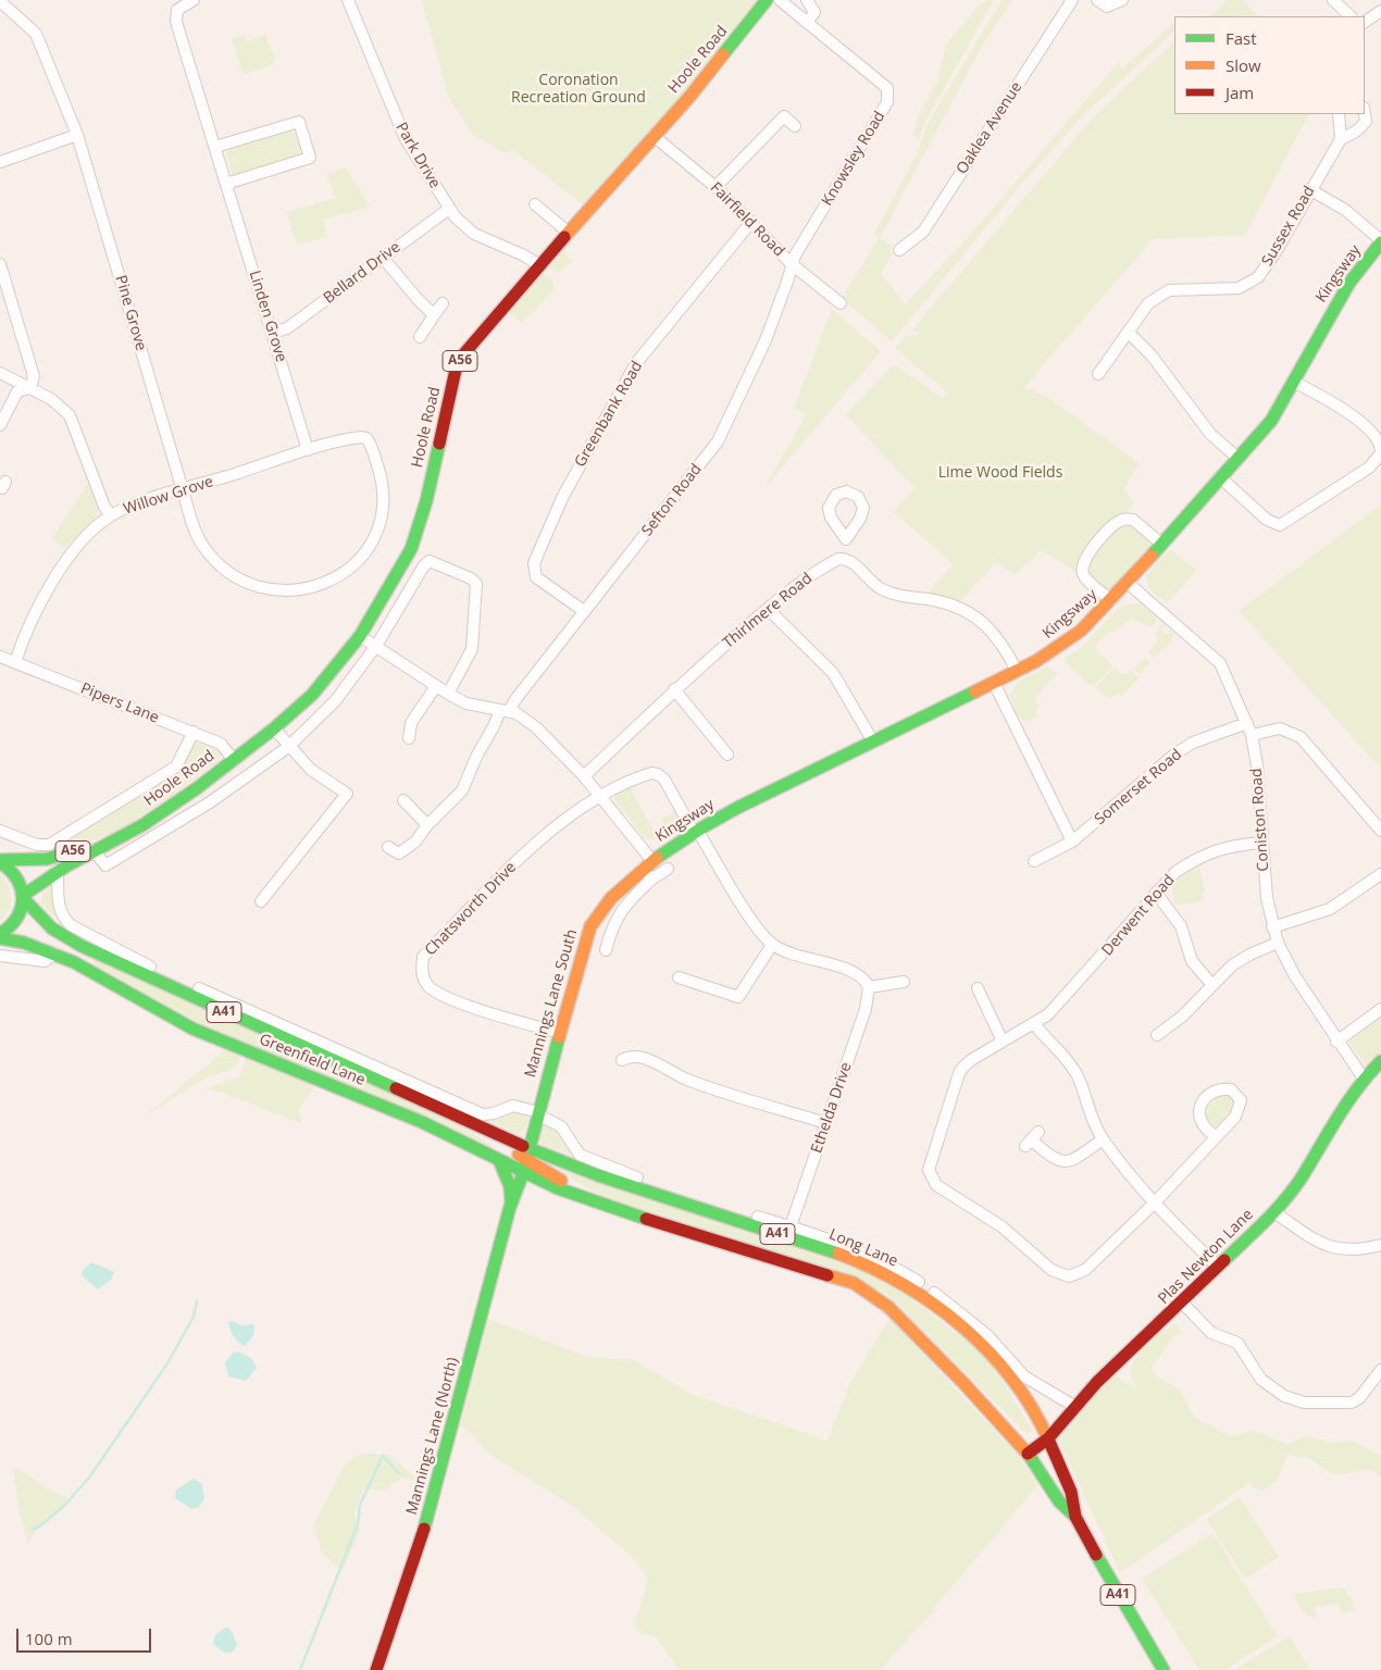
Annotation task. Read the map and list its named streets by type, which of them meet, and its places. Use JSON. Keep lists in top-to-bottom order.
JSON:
{
  "streets": {
    "main road": [
      "Hoole Road",
      "Kingsway",
      "A56",
      "Mannings Lane South",
      "A41",
      "Greenfield Lane",
      "Long Lane",
      "Plas Newton Lane",
      "Mannings Lane (North)"
    ],
    "street": [
      "Oaklea Avenue",
      "Park Drive",
      "Knowsley Road",
      "Fairfield Road",
      "Sussex Road",
      "Bellard Drive",
      "Pine Grove",
      "Linden Grove",
      "Greenbank Road",
      "Willow Grove",
      "Sefton Road",
      "Thirlmere Road",
      "Pipers Lane",
      "Somerset Road",
      "Coniston Road",
      "Chatsworth Drive",
      "Derwent Road",
      "Ethelda Drive"
    ]
  },
  "crossings": [
    ["Hoole Road", "Park Drive"],
    ["Hoole Road", "Fairfield Road"],
    ["Hoole Road", "Pipers Lane"],
    ["Hoole Road", "Greenfield Lane"],
    ["Park Drive", "Bellard Drive"],
    ["Knowsley Road", "Fairfield Road"],
    ["Knowsley Road", "Sefton Road"],
    ["Fairfield Road", "Greenbank Road"],
    ["Fairfield Road", "Sefton Road"],
    ["Bellard Drive", "Linden Grove"],
    ["Kingsway", "Coniston Road"],
    ["Kingsway", "Chatsworth Drive"],
    ["Kingsway", "Mannings Lane South"],
    ["Pine Grove", "Willow Grove"],
    ["Linden Grove", "Willow Grove"],
    ["Greenbank Road", "Sefton Road"],
    ["Willow Grove", "Pipers Lane"],
    ["Somerset Road", "Coniston Road"],
    ["Coniston Road", "Derwent Road"],
    ["Coniston Road", "Plas Newton Lane"],
    ["Chatsworth Drive", "Mannings Lane South"],
    ["Mannings Lane South", "Greenfield Lane"],
    ["Mannings Lane South", "Long Lane"],
    ["Mannings Lane South", "Mannings Lane (North)"],
    ["Greenfield Lane", "Long Lane"],
    ["Greenfield Lane", "Mannings Lane (North)"],
    ["Ethelda Drive", "Long Lane"],
    ["Long Lane", "Plas Newton Lane"],
    ["Long Lane", "Mannings Lane (North)"]
  ],
  "parks": ["Coronation Recreation Ground", "Lime Wood Fields"],
  "legend": ["Fast", "Slow", "Jam"],
  "scale_bar": "100 m"
}
